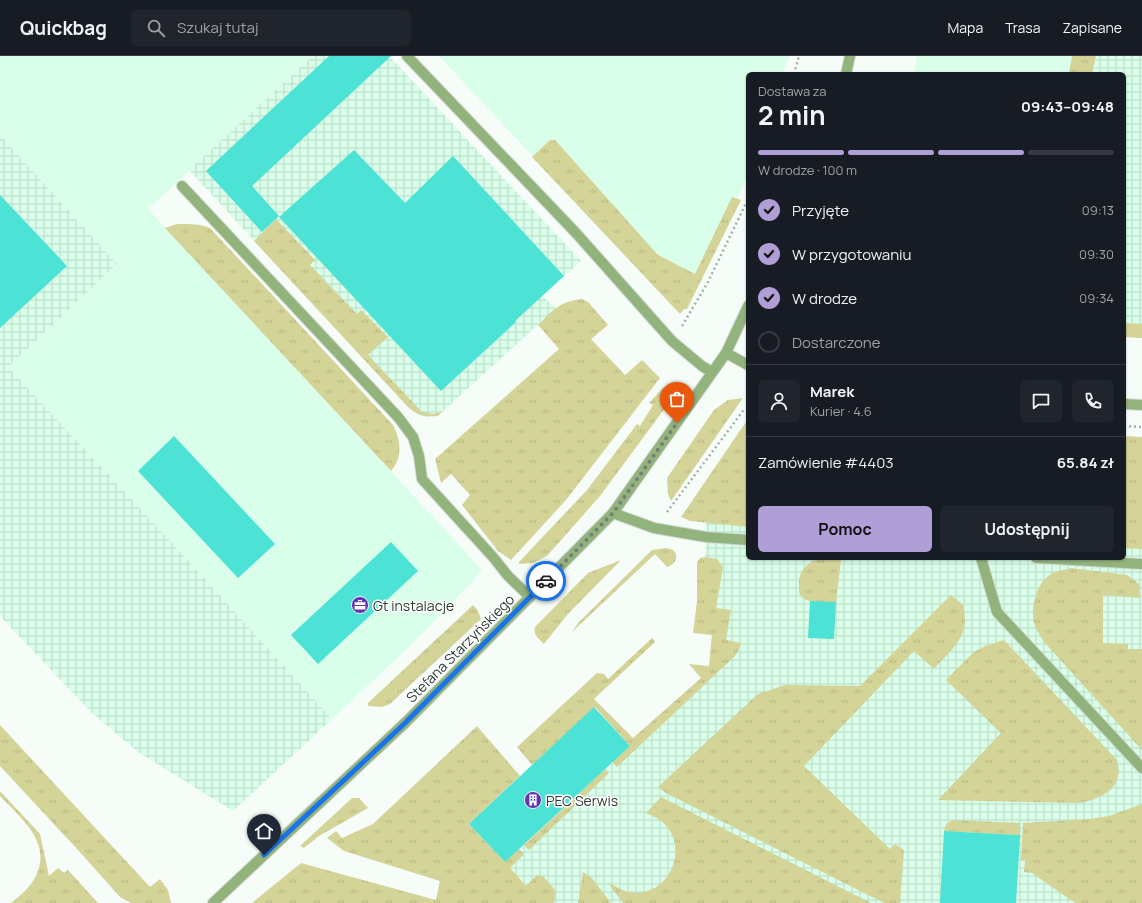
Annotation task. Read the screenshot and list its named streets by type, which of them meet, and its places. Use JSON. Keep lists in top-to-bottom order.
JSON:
{
  "streets": {
    "street": ["Stefana Starzyńskiego"]
  },
  "places": {
    "office": ["Gt instalacje"],
    "building": ["PEC Serwis"]
  },
  "page": {
    "header": "Quickbag",
    "search": "Szukaj tutaj",
    "nav": ["Mapa", "Trasa", "Zapisane"],
    "heading": ["2 min", "Dostawa za", "09:43–09:48"],
    "panel": [
      "Marek",
      "Kurier · 4.6",
      "Zamówienie #4403",
      "65.84 zł"
    ],
    "bar": "W drodze · 100 m",
    "list": [
      ["Przyjęte", "09:13"],
      ["W przygotowaniu", "09:30"],
      ["W drodze", "09:34"],
      "Dostarczone"
    ],
    "buttons": ["Pomoc", "Udostępnij"]
  }
}
